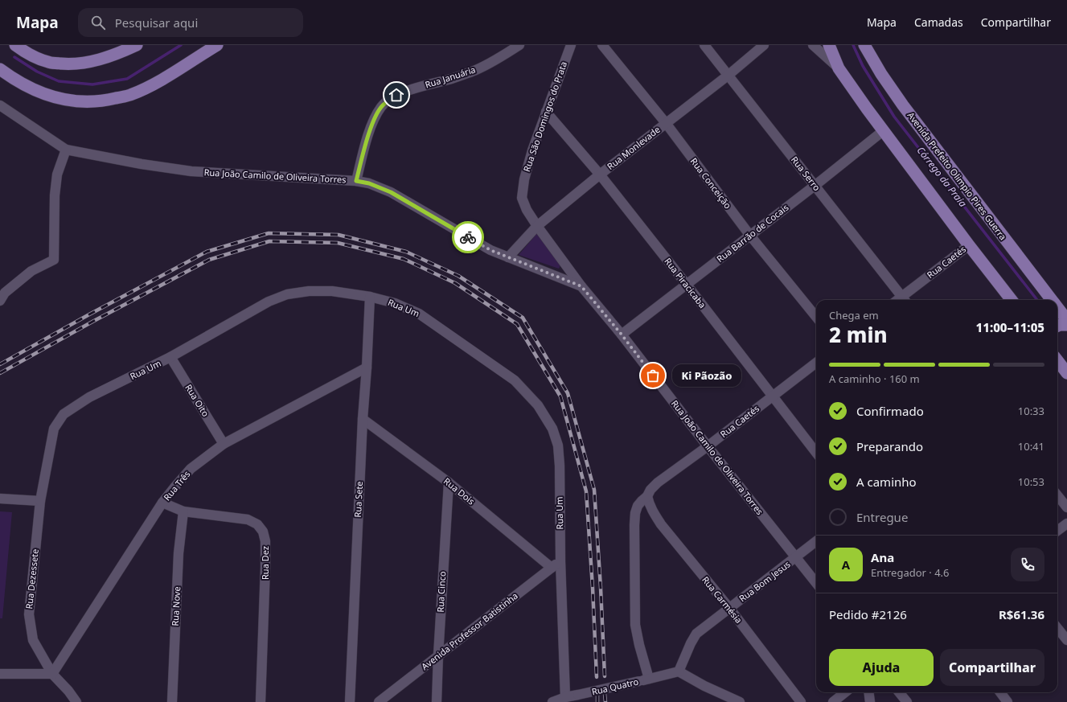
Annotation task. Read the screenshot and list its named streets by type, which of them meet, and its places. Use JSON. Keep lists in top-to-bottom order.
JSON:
{
  "streets": {
    "main road": ["Avenida Prefeito Olimpio Pires Guerra"],
    "street": [
      "Rua Januária",
      "Rua São Domingos do Prata",
      "Rua Monlevade",
      "Rua Serro",
      "Rua João Camilo de Oliveira Torres",
      "Rua Conceição",
      "Rua Barrão de Cocais",
      "Rua Caetés",
      "Rua Piracicaba",
      "Rua Um",
      "Rua Oito",
      "Rua Três",
      "Rua Dois",
      "Rua Sete",
      "Rua Dez",
      "Rua Dezessete",
      "Rua Bom Jesus",
      "Rua Cinco",
      "Rua Carmésia",
      "Rua Nove",
      "Avenida Professor Batistinha",
      "Rua Quatro"
    ]
  },
  "crossings": [
    ["Rua Januária", "Rua João Camilo de Oliveira Torres"],
    ["Rua São Domingos do Prata", "Rua Monlevade"],
    ["Rua São Domingos do Prata", "Rua João Camilo de Oliveira Torres"],
    ["Rua São Domingos do Prata", "Rua Piracicaba"],
    ["Rua Monlevade", "Rua Serro"],
    ["Rua Monlevade", "Rua João Camilo de Oliveira Torres"],
    ["Rua Monlevade", "Rua Conceição"],
    ["Rua Monlevade", "Rua Piracicaba"],
    ["Rua Serro", "Rua Barrão de Cocais"],
    ["Rua Serro", "Rua Caetés"],
    ["Rua João Camilo de Oliveira Torres", "Rua Barrão de Cocais"],
    ["Rua João Camilo de Oliveira Torres", "Rua Caetés"],
    ["Rua João Camilo de Oliveira Torres", "Rua Bom Jesus"],
    ["Rua Conceição", "Rua Barrão de Cocais"],
    ["Rua Barrão de Cocais", "Rua Piracicaba"],
    ["Rua Caetés", "Rua Piracicaba"],
    ["Rua Caetés", "Rua Carmésia"],
    ["Rua Caetés", "Rua Quatro"],
    ["Rua Um", "Rua Oito"],
    ["Rua Um", "Rua Sete"],
    ["Rua Um", "Rua Dezessete"],
    ["Rua Um", "Avenida Professor Batistinha"],
    ["Rua Um", "Rua Quatro"],
    ["Rua Oito", "Rua Três"],
    ["Rua Três", "Rua Sete"],
    ["Rua Três", "Rua Dez"],
    ["Rua Três", "Rua Dezessete"],
    ["Rua Dois", "Rua Sete"],
    ["Rua Dois", "Rua Cinco"],
    ["Rua Dois", "Avenida Professor Batistinha"],
    ["Rua Dez", "Rua Nove"],
    ["Rua Bom Jesus", "Rua Carmésia"],
    ["Rua Bom Jesus", "Rua Quatro"],
    ["Rua Cinco", "Avenida Professor Batistinha"]
  ],
  "water": ["Córrego da Praia"],
  "places": ["Ki Pãozão"],
  "page": {
    "header": "Mapa",
    "search": "Pesquisar aqui",
    "nav": ["Mapa", "Camadas", "Compartilhar"],
    "heading": ["2 min", "Chega em", "11:00–11:05"],
    "panel": [
      "Ana",
      "Entregador · 4.6",
      "Pedido #2126",
      "R$61.36"
    ],
    "bar": "A caminho · 160 m",
    "bubble": "Ki Pãozão",
    "list": [
      ["Confirmado", "10:33"],
      ["Preparando", "10:41"],
      ["A caminho", "10:53"],
      "Entregue"
    ],
    "round": "A",
    "buttons": ["Ajuda", "Compartilhar"]
  }
}
